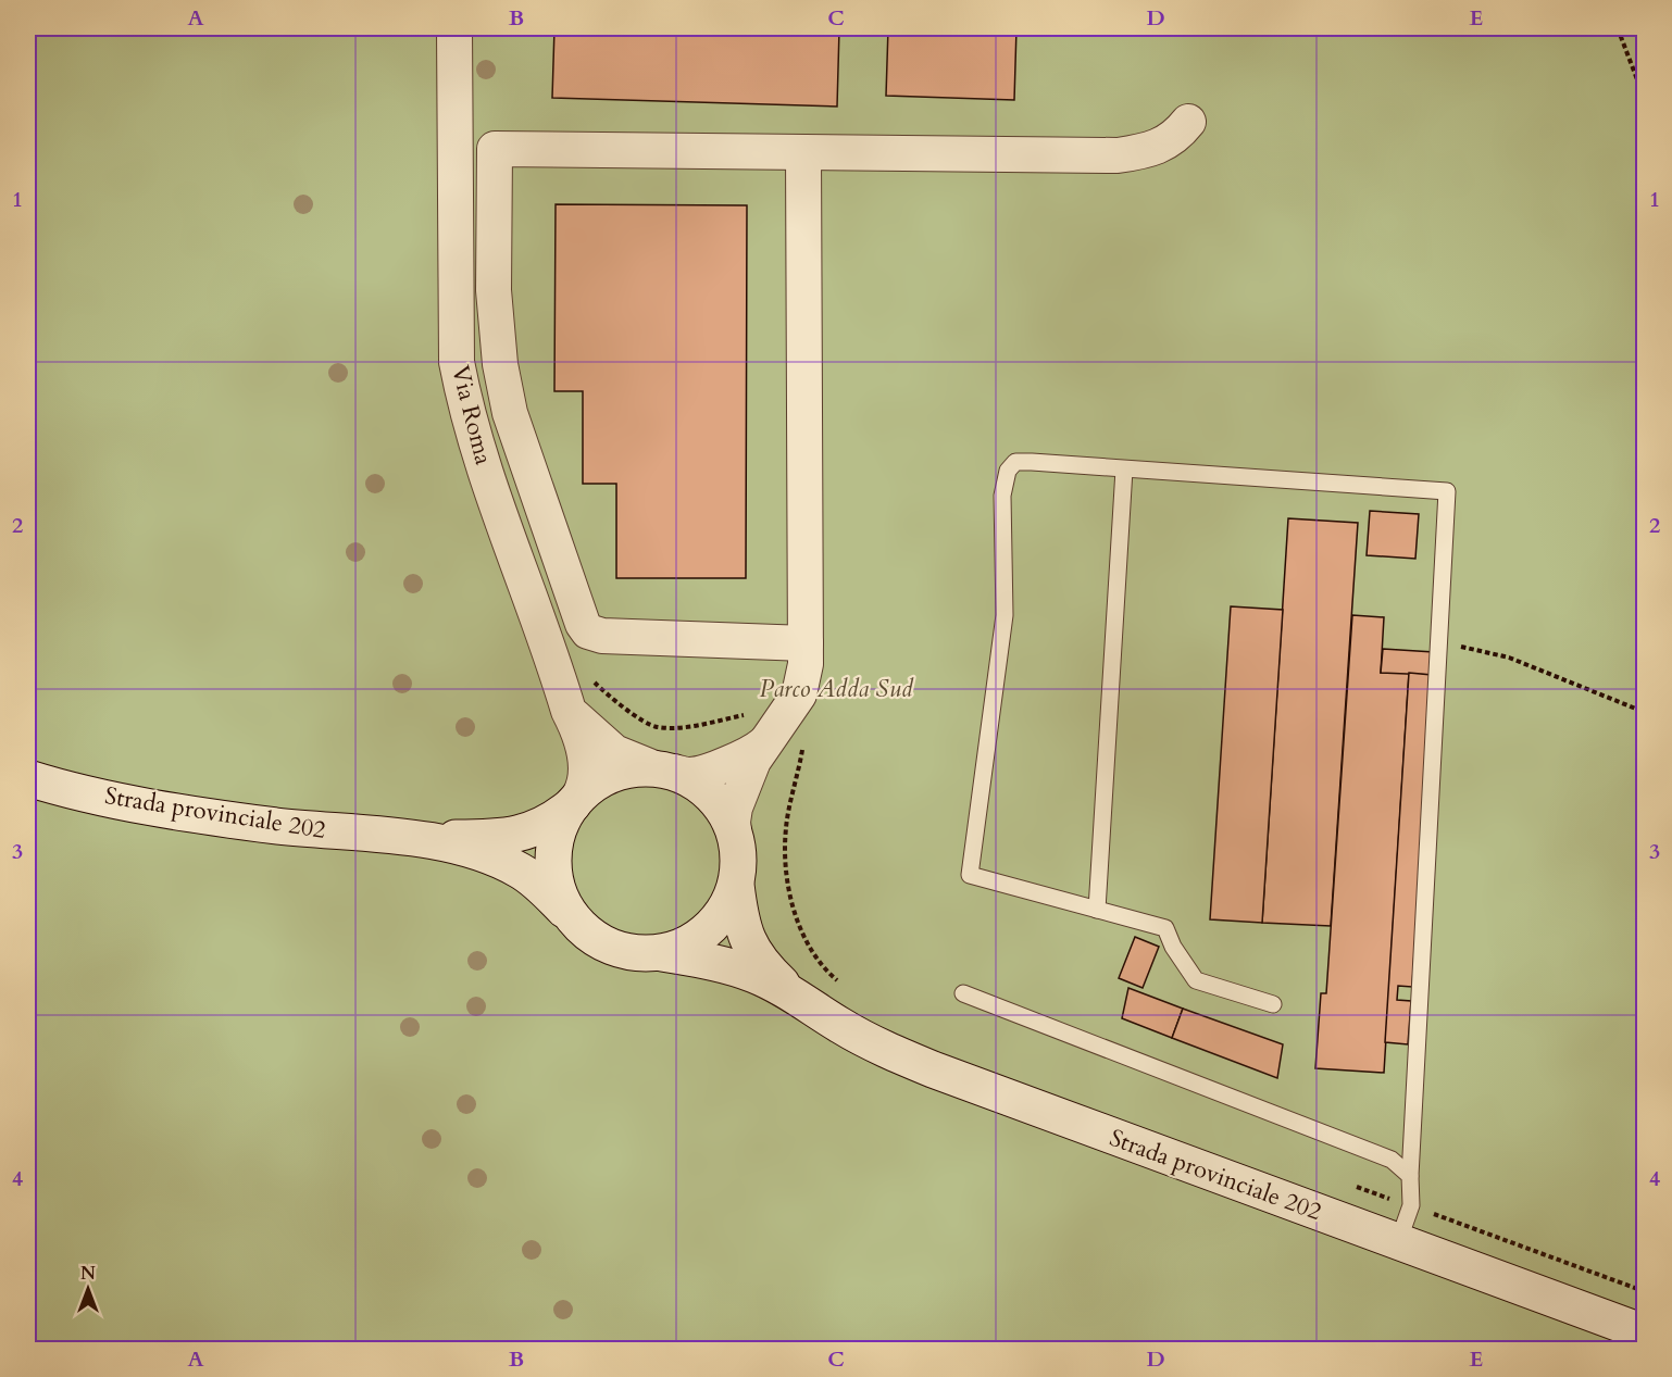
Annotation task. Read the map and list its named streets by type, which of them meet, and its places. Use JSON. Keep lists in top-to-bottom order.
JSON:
{
  "streets": {
    "street": ["Via Roma", "Strada provinciale 202"]
  },
  "crossings": [
    ["Via Roma", "Strada provinciale 202"]
  ],
  "parks": ["Parco Adda Sud"],
  "north": "top",
  "grid": {
    "columns": [
      "A",
      "B",
      "C",
      "D",
      "E"
    ],
    "rows": [
      "1",
      "2",
      "3",
      "4"
    ]
  }
}
